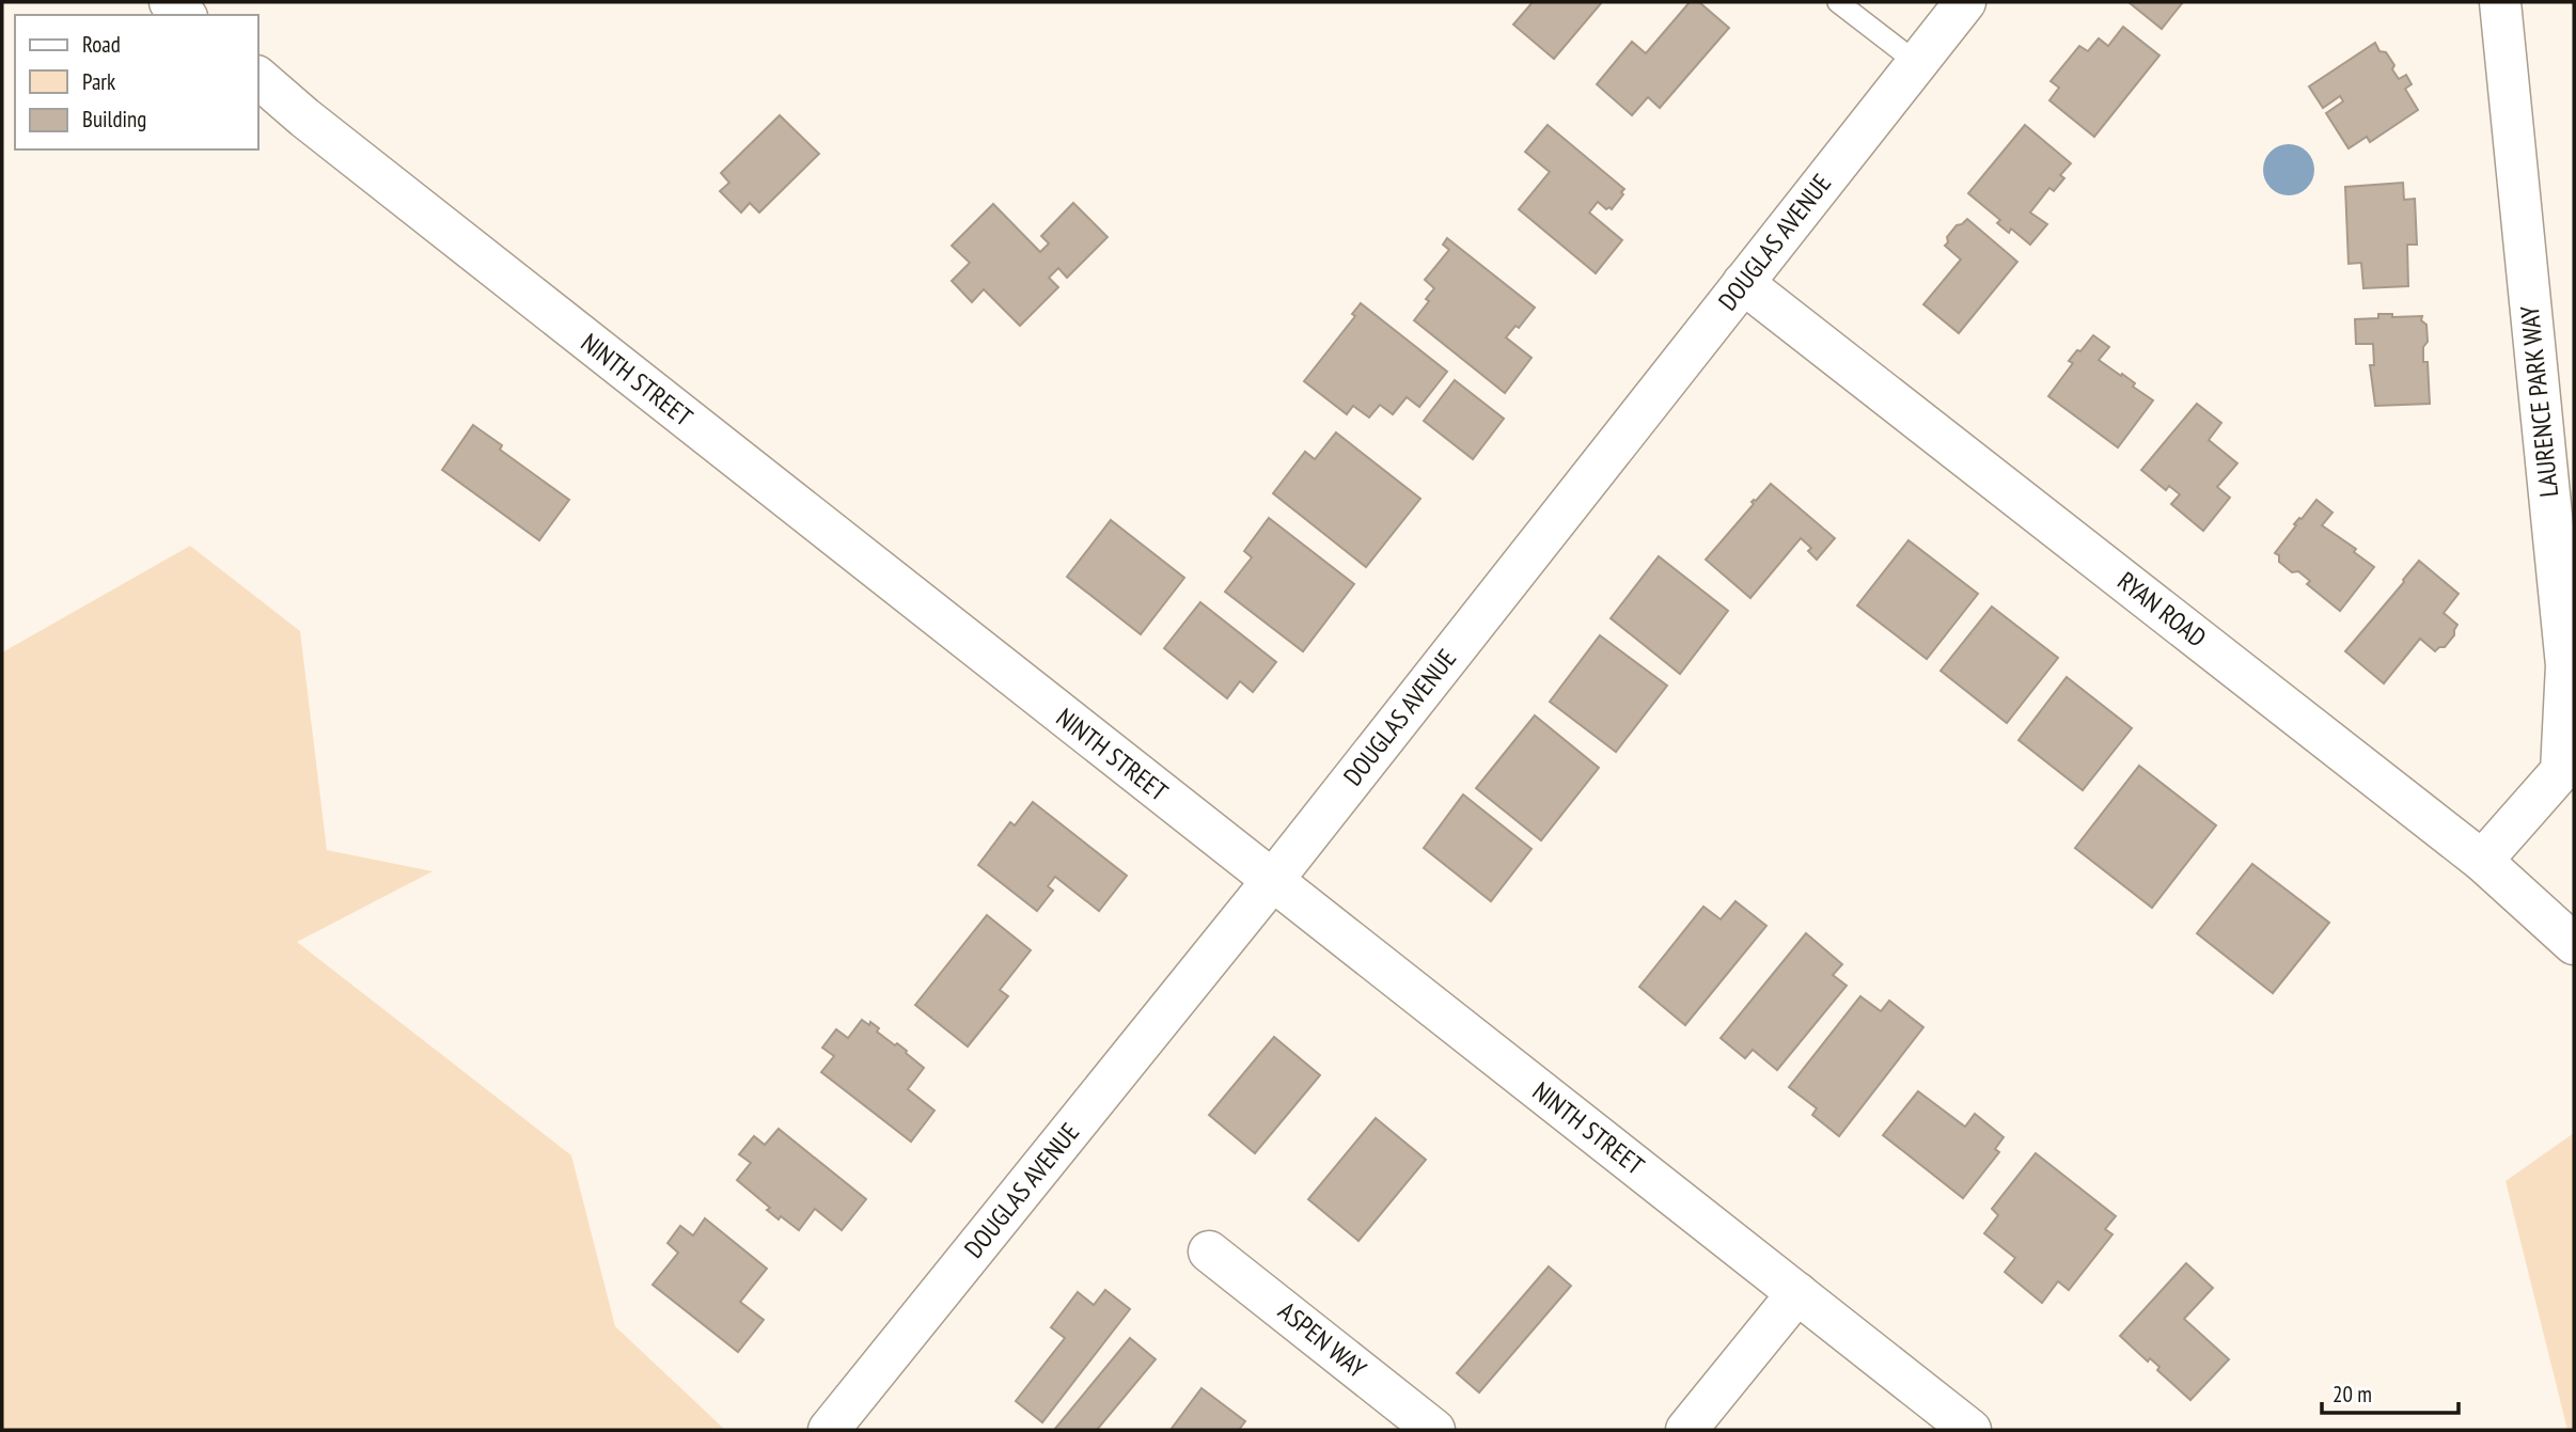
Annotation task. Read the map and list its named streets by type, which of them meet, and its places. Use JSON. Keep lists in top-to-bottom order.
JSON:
{
  "streets": {
    "street": [
      "DOUGLAS AVENUE",
      "NINTH STREET",
      "LAURENCE PARK WAY",
      "RYAN ROAD",
      "ASPEN WAY"
    ]
  },
  "crossings": [
    ["DOUGLAS AVENUE", "NINTH STREET"],
    ["DOUGLAS AVENUE", "RYAN ROAD"],
    ["LAURENCE PARK WAY", "RYAN ROAD"]
  ],
  "legend": ["Road", "Park", "Building"],
  "scale_bar": "20 m"
}
